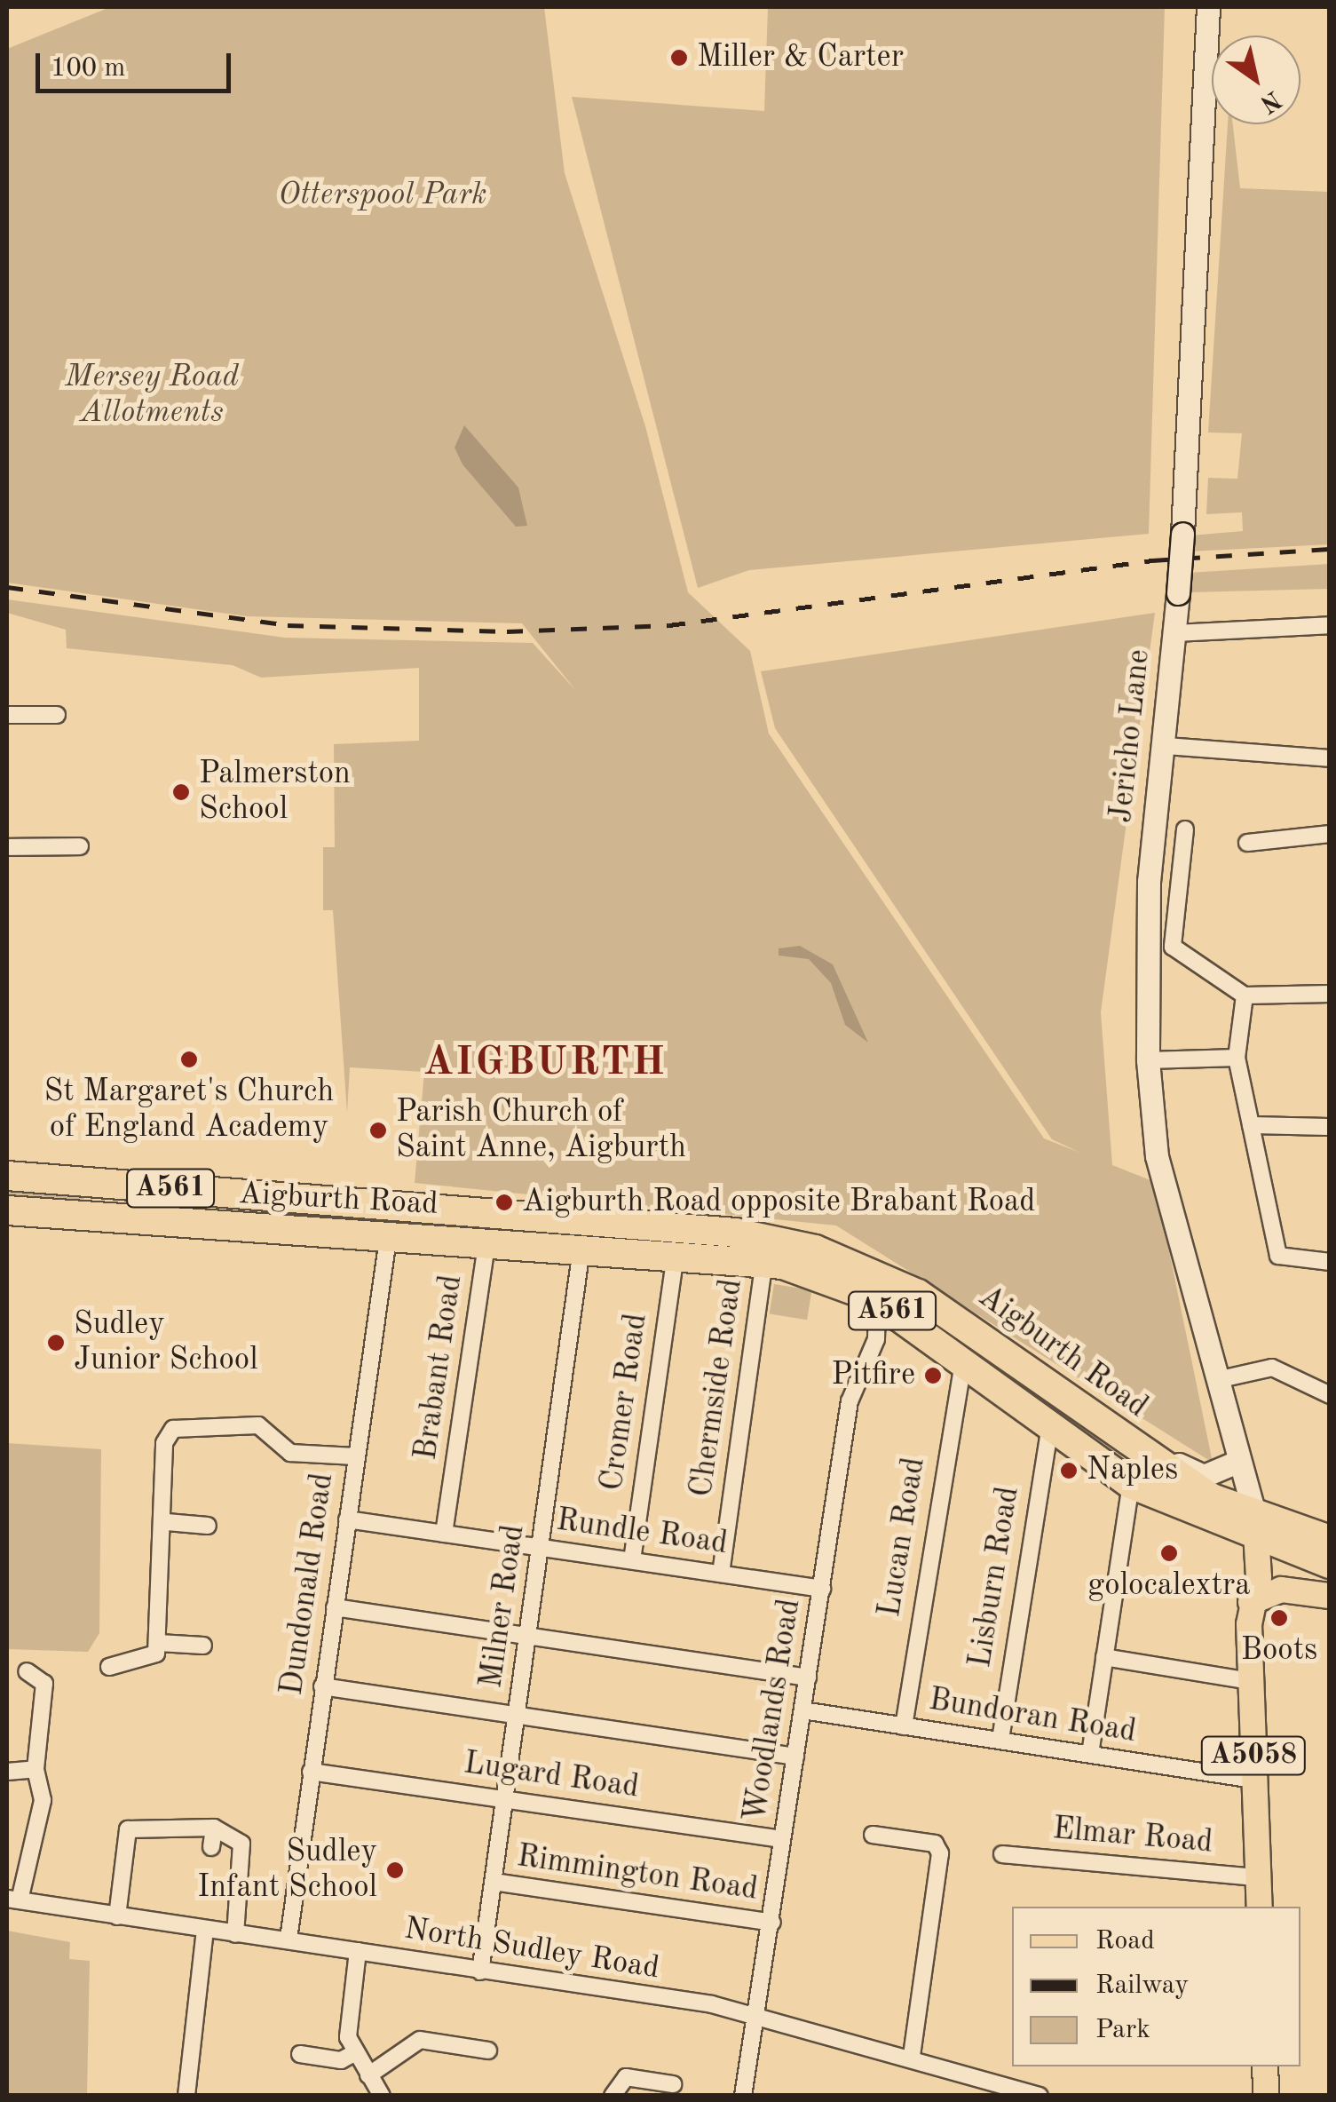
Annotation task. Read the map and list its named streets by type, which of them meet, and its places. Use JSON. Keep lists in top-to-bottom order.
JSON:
{
  "streets": {
    "highway": ["A561", "Aigburth Road"],
    "main road": ["A5058"],
    "street": [
      "Jericho Lane",
      "Brabant Road",
      "Chermside Road",
      "Cromer Road",
      "Rundle Road",
      "Lucan Road",
      "Lisburn Road",
      "Dundonald Road",
      "Milner Road",
      "Woodlands Road",
      "Bundoran Road",
      "Lugard Road",
      "Elmar Road",
      "Rimmington Road",
      "North Sudley Road"
    ]
  },
  "crossings": [
    ["Jericho Lane", "Aigburth Road"],
    ["Jericho Lane", "A5058"],
    ["Aigburth Road", "Brabant Road"],
    ["Aigburth Road", "Chermside Road"],
    ["Aigburth Road", "Cromer Road"],
    ["Aigburth Road", "Lucan Road"],
    ["Aigburth Road", "Lisburn Road"],
    ["Aigburth Road", "Dundonald Road"],
    ["Aigburth Road", "Milner Road"],
    ["Aigburth Road", "Woodlands Road"],
    ["Aigburth Road", "A5058"],
    ["Brabant Road", "Rundle Road"],
    ["Chermside Road", "Rundle Road"],
    ["Cromer Road", "Rundle Road"],
    ["Rundle Road", "Dundonald Road"],
    ["Rundle Road", "Milner Road"],
    ["Rundle Road", "Woodlands Road"],
    ["Lucan Road", "Bundoran Road"],
    ["Lisburn Road", "Bundoran Road"],
    ["Dundonald Road", "Lugard Road"],
    ["Dundonald Road", "North Sudley Road"],
    ["Milner Road", "Lugard Road"],
    ["Milner Road", "Rimmington Road"],
    ["Milner Road", "North Sudley Road"],
    ["Woodlands Road", "Bundoran Road"],
    ["Woodlands Road", "Lugard Road"],
    ["Woodlands Road", "Rimmington Road"],
    ["Woodlands Road", "North Sudley Road"],
    ["Bundoran Road", "A5058"],
    ["A5058", "Elmar Road"]
  ],
  "districts": ["AIGBURTH"],
  "parks": ["Otterspool Park", "Mersey Road Allotments"],
  "places": [
    "Miller & Carter",
    "Palmerston School",
    "St Margaret's Church of England Academy",
    "Parish Church of Saint Anne, Aigburth",
    "Aigburth Road opposite Brabant Road",
    "Sudley Junior School",
    "Pitfire",
    "Naples",
    "golocalextra",
    "Boots",
    "Sudley Infant School"
  ],
  "legend": ["Road", "Railway", "Park"],
  "scale_bar": "100 m",
  "north": "bottom right"
}
